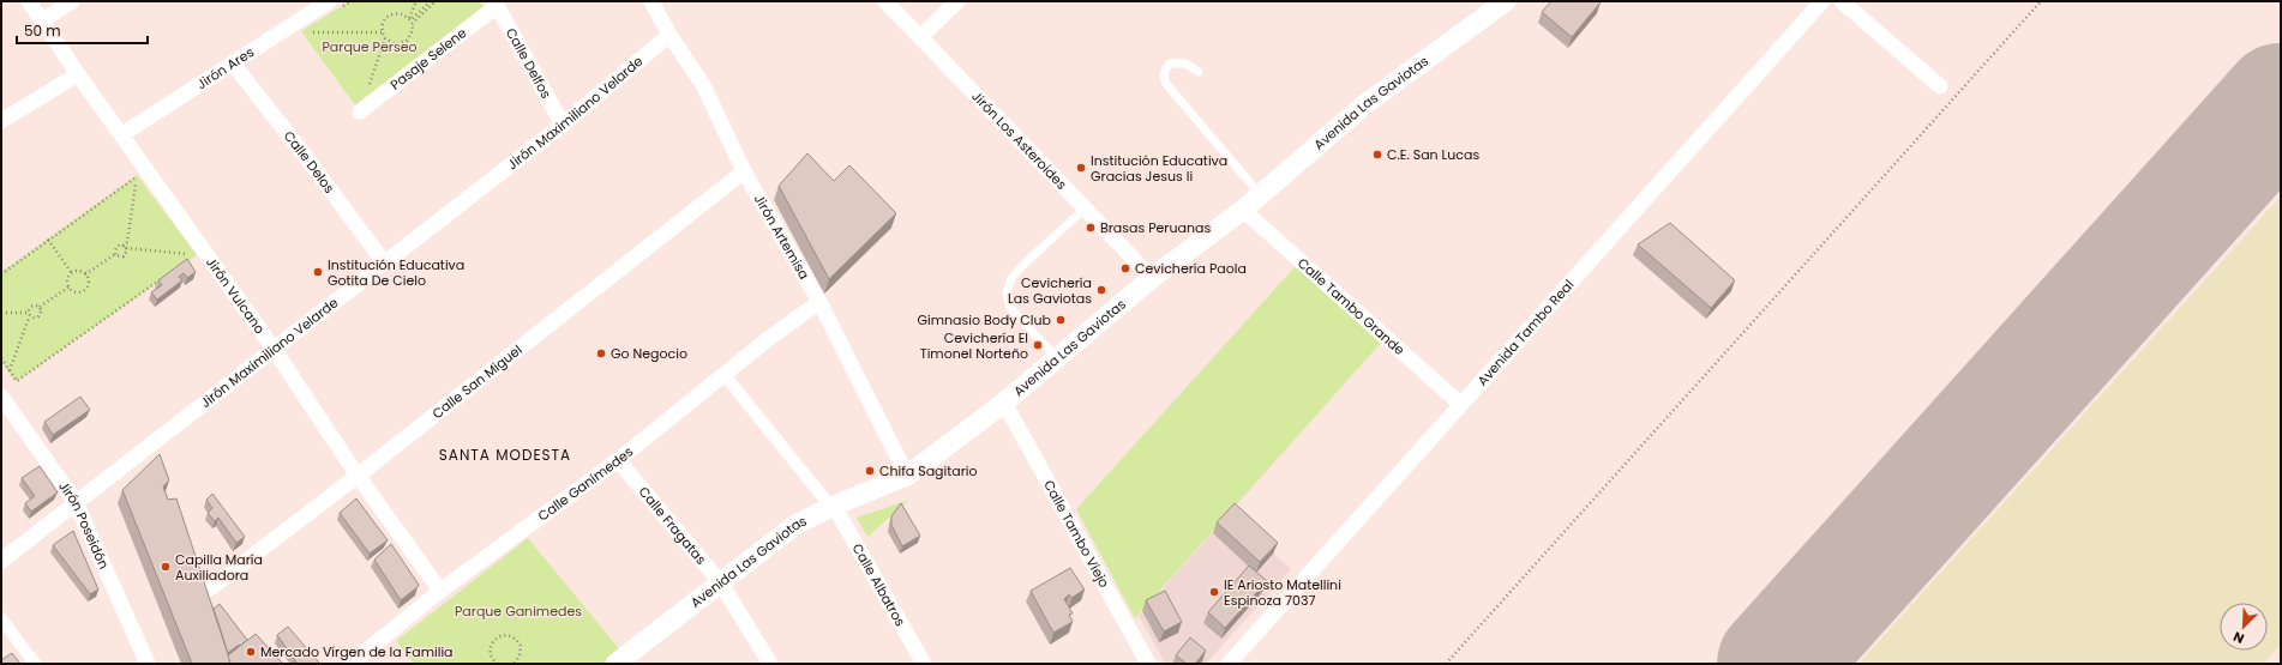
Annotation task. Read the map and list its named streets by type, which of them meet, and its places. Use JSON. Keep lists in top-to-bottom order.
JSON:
{
  "streets": {
    "street": [
      "Pasaje Selene",
      "Calle Delfos",
      "Jirón Ares",
      "Avenida Las Gaviotas",
      "Jirón Maximiliano Velarde",
      "Jirón Los Asteroides",
      "Calle Delos",
      "Jirón Artemisa",
      "Jirón Vulcano",
      "Calle Tambo Grande",
      "Avenida Tambo Real",
      "Calle San Miguel",
      "Calle Ganímedes",
      "Jirón Poseidón",
      "Calle Fragatas",
      "Calle Tambo Viejo",
      "Calle Albatros"
    ]
  },
  "crossings": [
    ["Pasaje Selene", "Calle Delfos"],
    ["Calle Delfos", "Jirón Maximiliano Velarde"],
    ["Jirón Ares", "Calle Delos"],
    ["Jirón Ares", "Jirón Vulcano"],
    ["Avenida Las Gaviotas", "Jirón Los Asteroides"],
    ["Avenida Las Gaviotas", "Jirón Artemisa"],
    ["Avenida Las Gaviotas", "Calle Tambo Grande"],
    ["Avenida Las Gaviotas", "Calle Fragatas"],
    ["Avenida Las Gaviotas", "Calle Tambo Viejo"],
    ["Avenida Las Gaviotas", "Calle Albatros"],
    ["Jirón Maximiliano Velarde", "Calle Delos"],
    ["Jirón Maximiliano Velarde", "Jirón Artemisa"],
    ["Jirón Maximiliano Velarde", "Jirón Vulcano"],
    ["Jirón Maximiliano Velarde", "Jirón Poseidón"],
    ["Jirón Artemisa", "Calle San Miguel"],
    ["Jirón Artemisa", "Calle Ganímedes"],
    ["Jirón Vulcano", "Calle San Miguel"],
    ["Jirón Vulcano", "Calle Ganímedes"],
    ["Calle Tambo Grande", "Avenida Tambo Real"],
    ["Calle Ganímedes", "Calle Fragatas"]
  ],
  "districts": ["SANTA MODESTA"],
  "parks": ["Parque Perseo", "Parque Ganimedes"],
  "places": [
    "C.E. San Lucas",
    "Institución Educativa Gracias Jesus Ii",
    "Brasas Peruanas",
    "Cevichería Paola",
    "Institución Educativa Gotita De Cielo",
    "Cevichería Las Gaviotas",
    "Gimnasio Body Club",
    "Cevichería El Timonel Norteño",
    "Go Negocio",
    "Chifa Sagitario",
    "Capilla María Auxiliadora",
    "IE Ariosto Matellini Espinoza 7037",
    "Mercado Vírgen de la Familia"
  ],
  "scale_bar": "50 m",
  "north": "bottom left"
}
